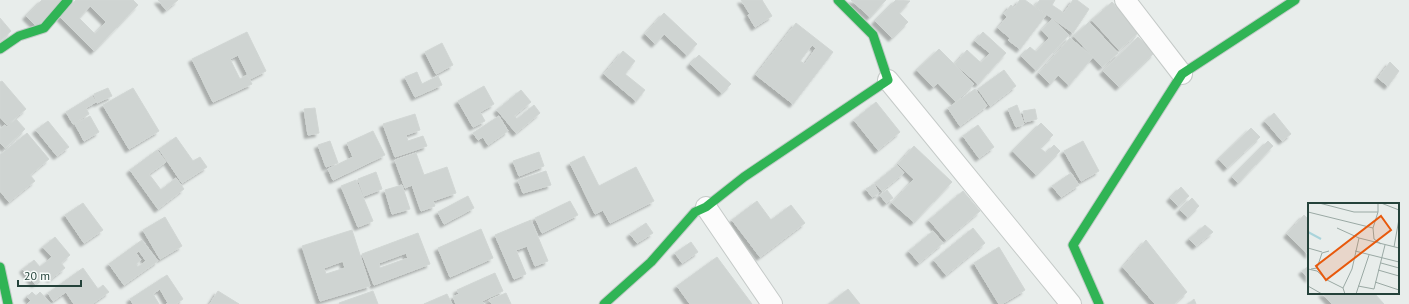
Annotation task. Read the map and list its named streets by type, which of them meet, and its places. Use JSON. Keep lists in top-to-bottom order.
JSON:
{
  "scale_bar": "20 m"
}
